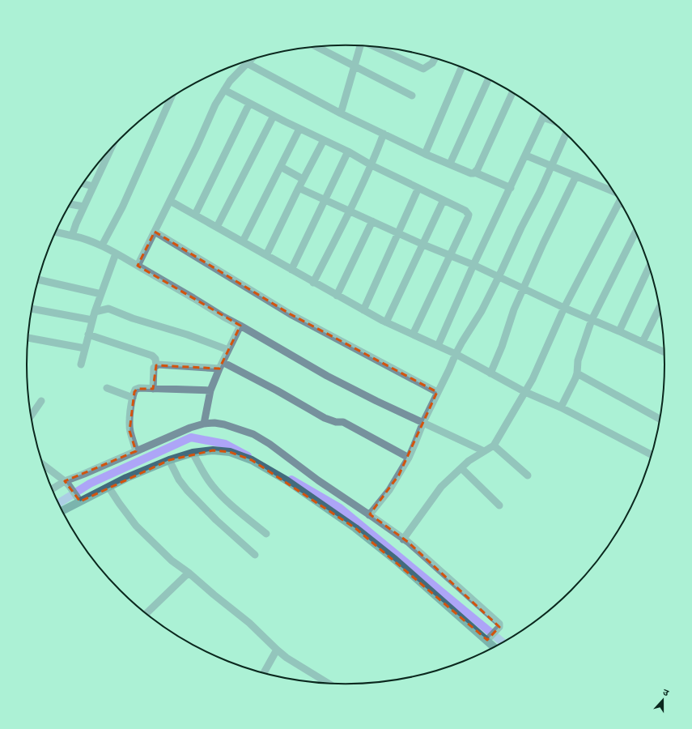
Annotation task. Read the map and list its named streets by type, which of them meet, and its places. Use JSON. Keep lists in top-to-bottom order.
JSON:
{
  "north": "top"
}
